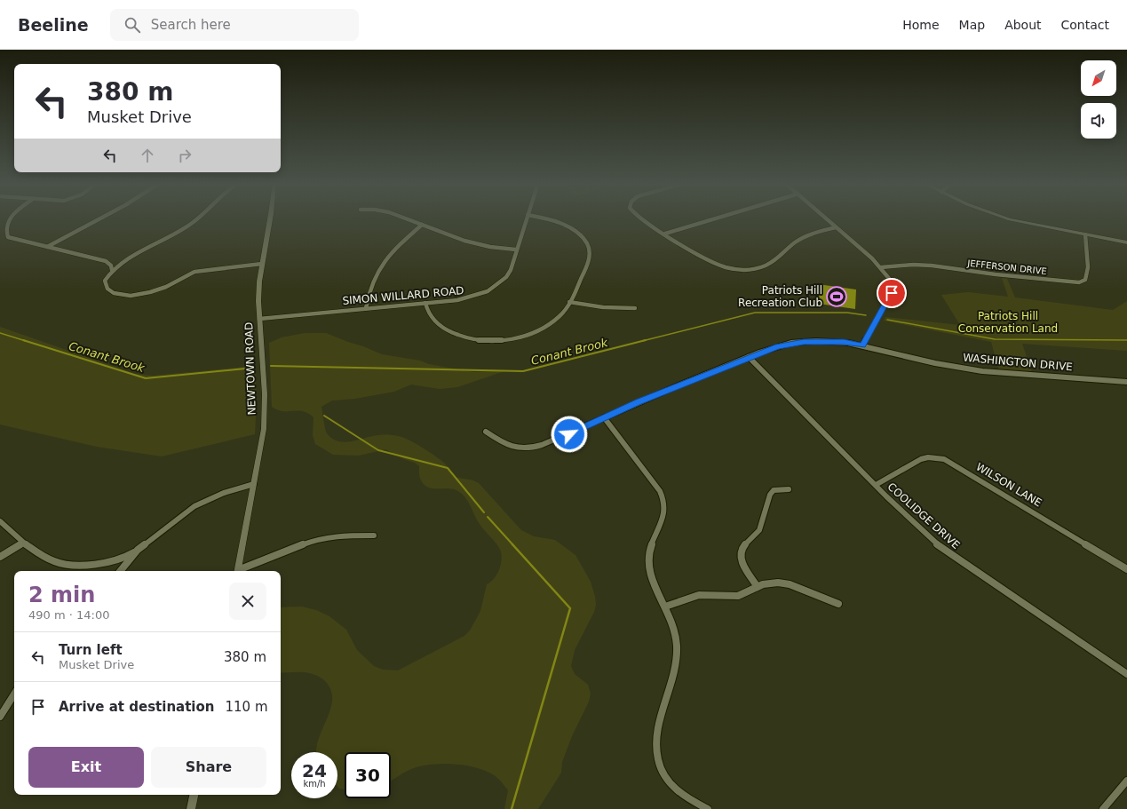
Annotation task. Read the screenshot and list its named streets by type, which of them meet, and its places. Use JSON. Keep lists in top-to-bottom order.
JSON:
{
  "streets": {
    "street": [
      "JEFFERSON DRIVE",
      "SIMON WILLARD ROAD",
      "WASHINGTON DRIVE",
      "NEWTOWN ROAD",
      "WILSON LANE",
      "COOLIDGE DRIVE"
    ]
  },
  "crossings": [
    ["SIMON WILLARD ROAD", "NEWTOWN ROAD"],
    ["WASHINGTON DRIVE", "COOLIDGE DRIVE"],
    ["WILSON LANE", "COOLIDGE DRIVE"]
  ],
  "water": ["Conant Brook"],
  "parks": ["Patriots Hill Conservation Land"],
  "places": {
    "sports": ["Patriots Hill Recreation Club"]
  },
  "north": "bottom left",
  "page": {
    "header": "Beeline",
    "search": "Search here",
    "nav": [
      "Home",
      "Map",
      "About",
      "Contact"
    ],
    "turn": ["380 m", "Musket Drive"],
    "heading": ["2 min", "490 m · 14:00"],
    "list": [
      {
        "name": "Turn left",
        "note": "Musket Drive",
        "value": "380 m"
      },
      {
        "name": "Arrive at destination",
        "value": "110 m"
      }
    ],
    "buttons": ["Exit", "Share"],
    "speed": "24 km/h",
    "limit": "30"
  }
}
